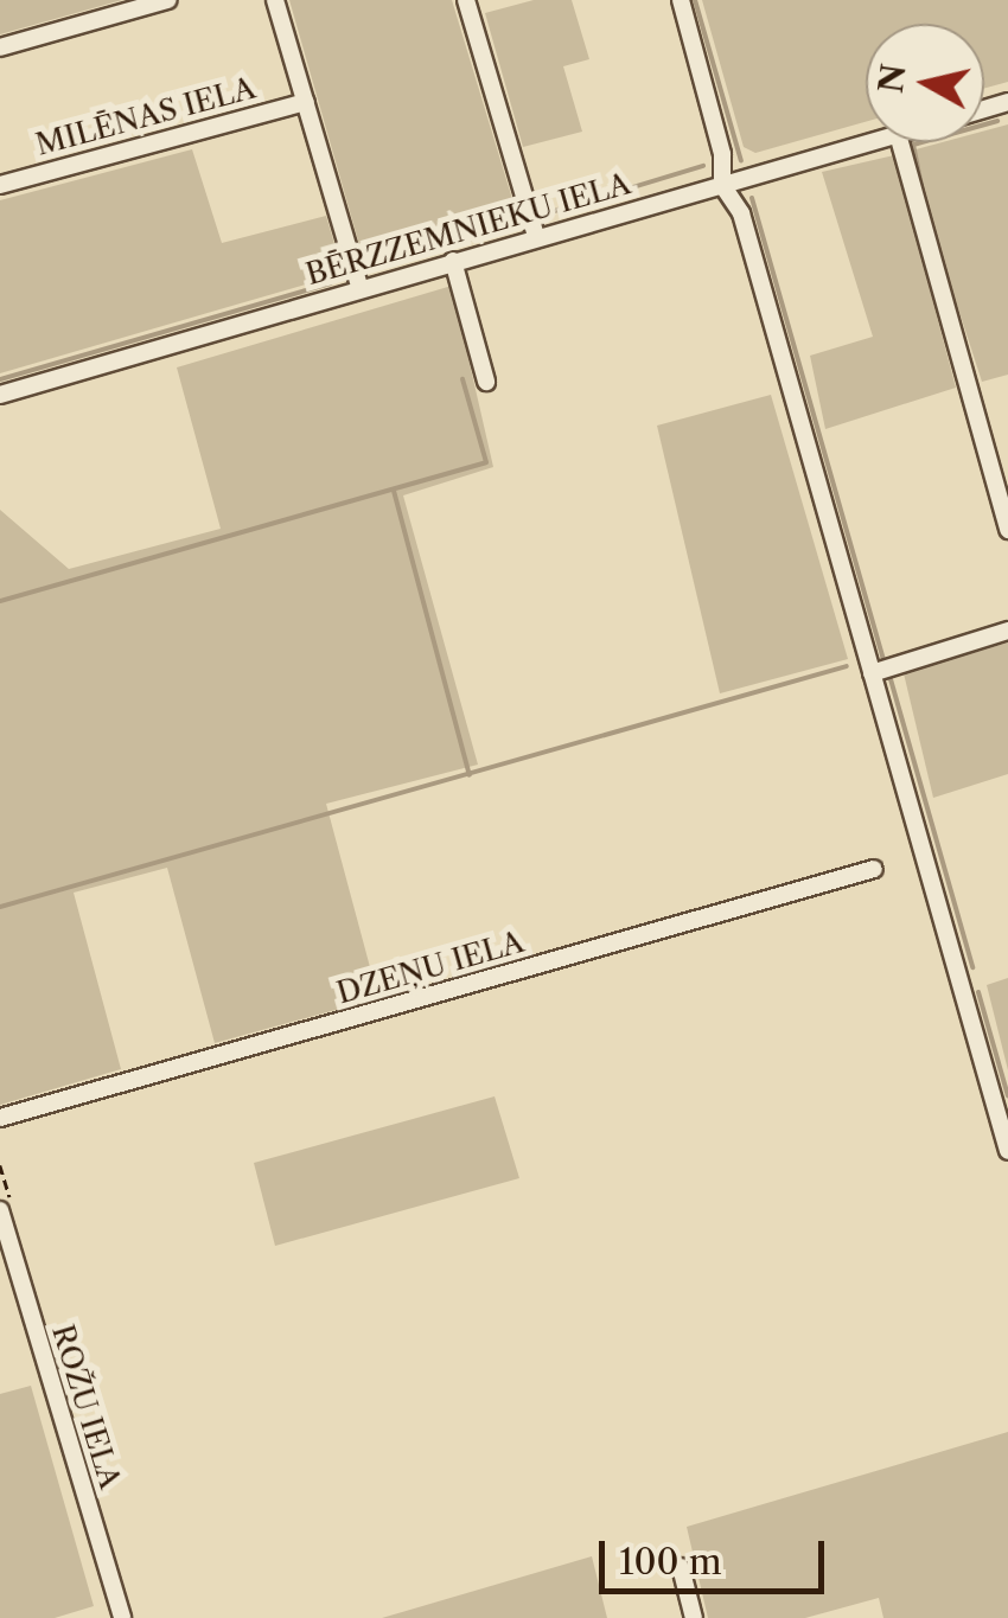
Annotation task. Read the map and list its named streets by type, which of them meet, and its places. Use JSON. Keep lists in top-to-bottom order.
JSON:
{
  "streets": {
    "street": [
      "MILĒNAS IELA",
      "BĒRZZEMNIEKU IELA",
      "DZEŅU IELA",
      "ROŽU IELA"
    ]
  },
  "scale_bar": "100 m",
  "north": "left"
}
